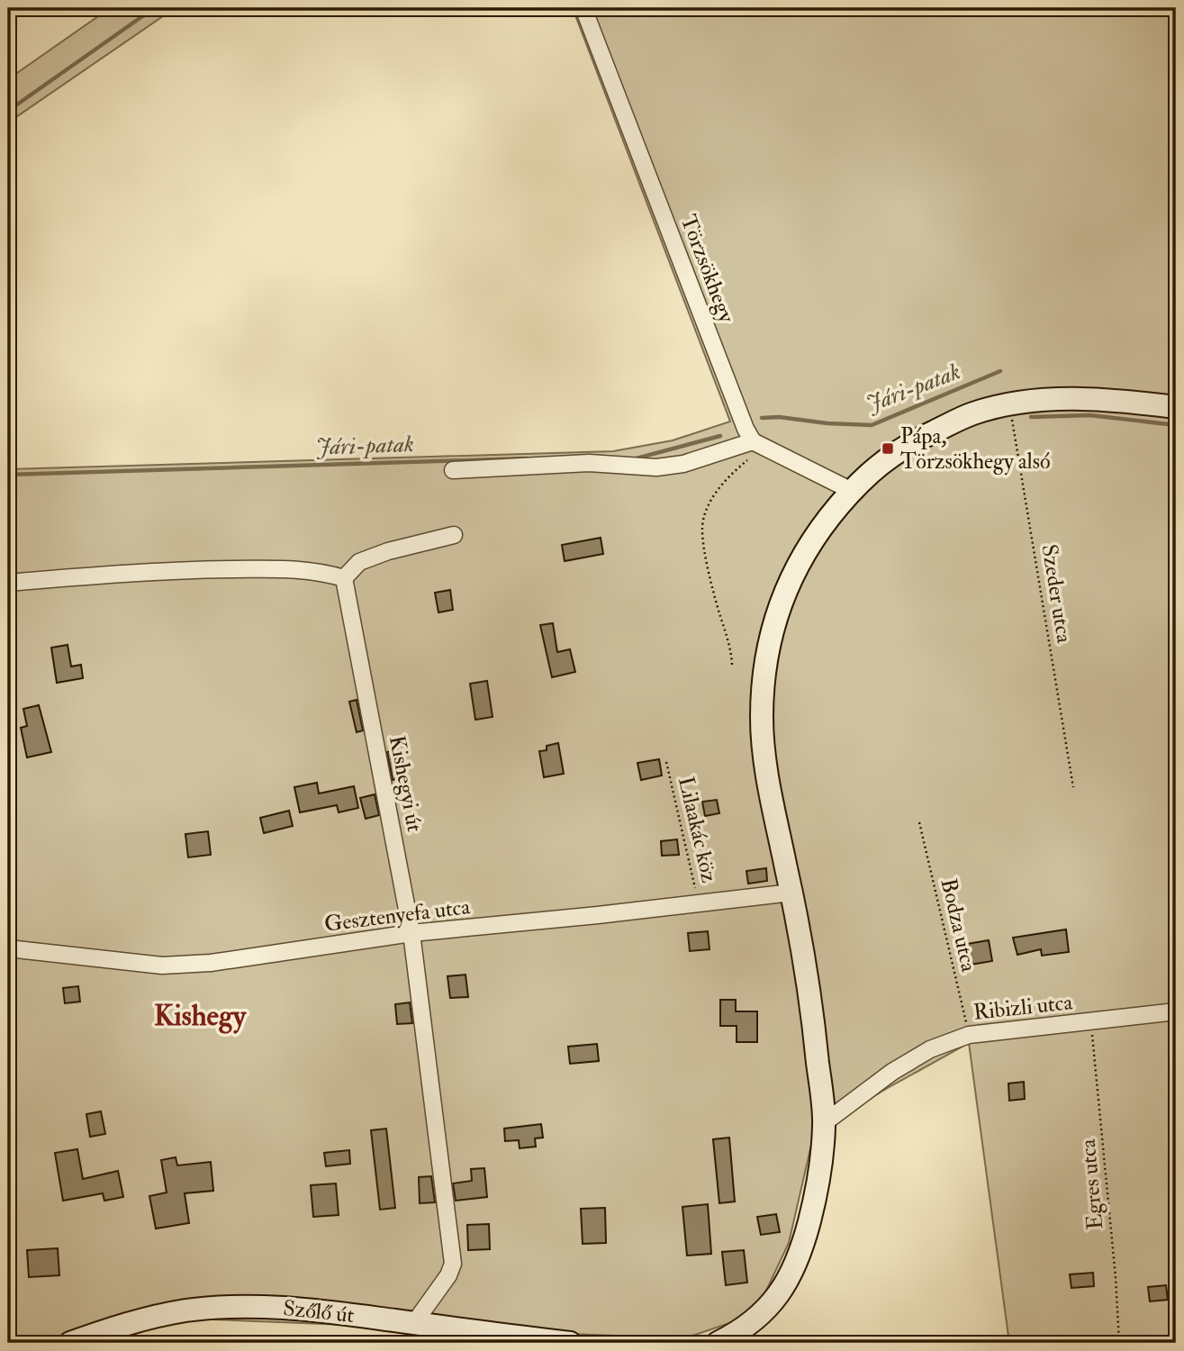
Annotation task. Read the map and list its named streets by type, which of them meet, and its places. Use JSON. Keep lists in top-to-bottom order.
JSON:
{
  "streets": {
    "main road": ["Szőlő út"],
    "street": [
      "Törzsökhegy",
      "Kishegyi út",
      "Gesztenyefa utca",
      "Ribizli utca"
    ],
    "path": [
      "Szeder utca",
      "Lilaakác köz",
      "Bodza utca",
      "Egres utca"
    ]
  },
  "crossings": [
    ["Kishegyi út", "Gesztenyefa utca"],
    ["Kishegyi út", "Szőlő út"],
    ["Lilaakác köz", "Gesztenyefa utca"],
    ["Bodza utca", "Ribizli utca"],
    ["Ribizli utca", "Egres utca"]
  ],
  "districts": ["Kishegy"],
  "water": ["Jári-patak"],
  "places": {
    "transit": ["Pápa, Törzsökhegy alsó"]
  }
}
